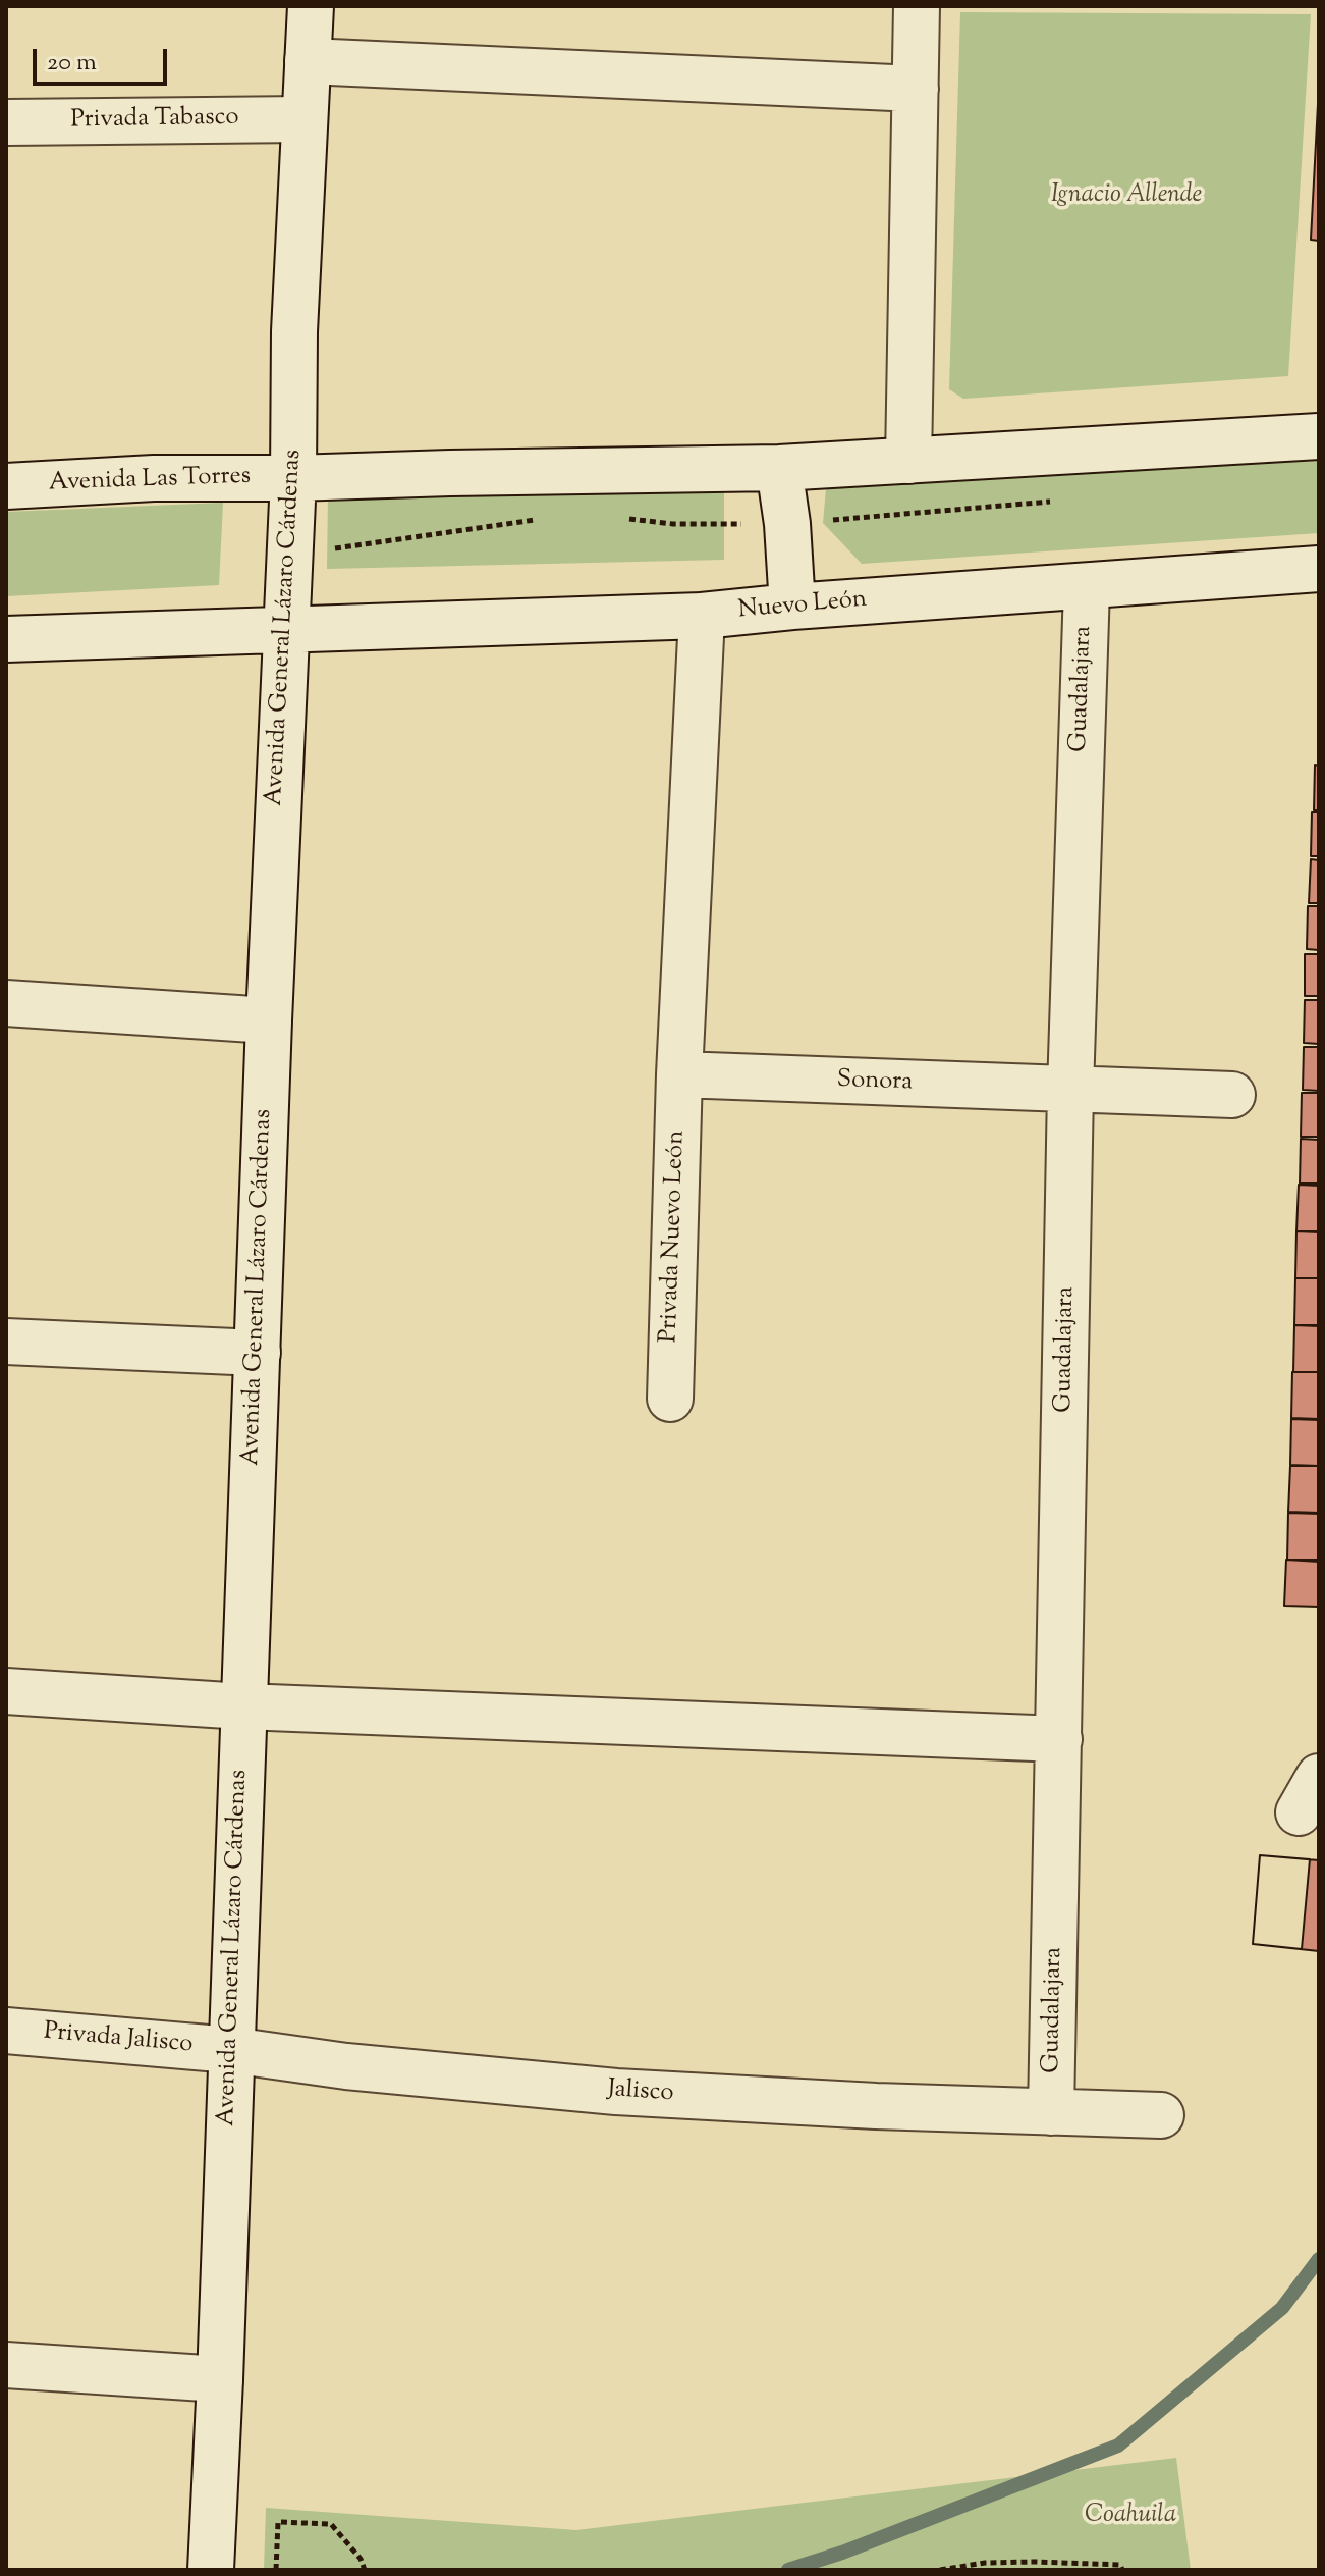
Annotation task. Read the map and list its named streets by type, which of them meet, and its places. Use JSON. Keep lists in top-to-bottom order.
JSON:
{
  "streets": {
    "street": [
      "Privada Tabasco",
      "Avenida Las Torres",
      "Nuevo León",
      "Avenida General Lázaro Cárdenas",
      "Guadalajara",
      "Sonora",
      "Privada Nuevo León",
      "Privada Jalisco",
      "Jalisco"
    ]
  },
  "crossings": [
    ["Privada Tabasco", "Avenida General Lázaro Cárdenas"],
    ["Avenida Las Torres", "Avenida General Lázaro Cárdenas"],
    ["Nuevo León", "Avenida General Lázaro Cárdenas"],
    ["Nuevo León", "Guadalajara"],
    ["Nuevo León", "Privada Nuevo León"],
    ["Avenida General Lázaro Cárdenas", "Privada Jalisco"],
    ["Avenida General Lázaro Cárdenas", "Jalisco"],
    ["Guadalajara", "Sonora"],
    ["Guadalajara", "Jalisco"],
    ["Sonora", "Privada Nuevo León"],
    ["Privada Jalisco", "Jalisco"]
  ],
  "parks": ["Ignacio Allende", "Coahuila"],
  "scale_bar": "20 m"
}
